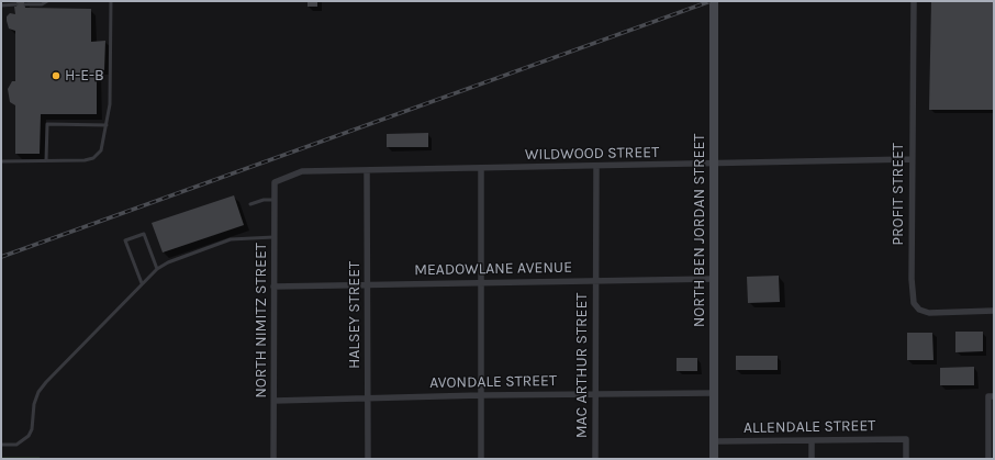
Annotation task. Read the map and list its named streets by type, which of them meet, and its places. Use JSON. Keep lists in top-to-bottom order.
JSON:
{
  "streets": {
    "street": [
      "WILDWOOD STREET",
      "PROFIT STREET",
      "NORTH BEN JORDAN STREET",
      "MEADOWLANE AVENUE",
      "HALSEY STREET",
      "NORTH NIMITZ STREET",
      "MAC ARTHUR STREET",
      "AVONDALE STREET",
      "ALLENDALE STREET"
    ]
  },
  "crossings": [
    ["WILDWOOD STREET", "PROFIT STREET"],
    ["WILDWOOD STREET", "NORTH BEN JORDAN STREET"],
    ["WILDWOOD STREET", "HALSEY STREET"],
    ["WILDWOOD STREET", "NORTH NIMITZ STREET"],
    ["WILDWOOD STREET", "MAC ARTHUR STREET"],
    ["NORTH BEN JORDAN STREET", "MEADOWLANE AVENUE"],
    ["NORTH BEN JORDAN STREET", "AVONDALE STREET"],
    ["NORTH BEN JORDAN STREET", "ALLENDALE STREET"],
    ["MEADOWLANE AVENUE", "HALSEY STREET"],
    ["MEADOWLANE AVENUE", "NORTH NIMITZ STREET"],
    ["MEADOWLANE AVENUE", "MAC ARTHUR STREET"],
    ["HALSEY STREET", "AVONDALE STREET"],
    ["NORTH NIMITZ STREET", "AVONDALE STREET"],
    ["MAC ARTHUR STREET", "AVONDALE STREET"]
  ],
  "places": ["H-E-B"]
}
